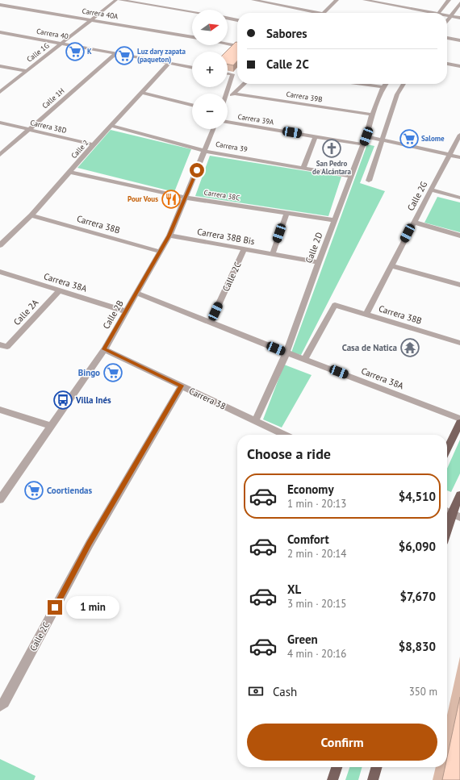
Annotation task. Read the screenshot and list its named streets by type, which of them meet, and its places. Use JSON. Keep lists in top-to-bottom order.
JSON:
{
  "streets": {
    "street": [
      "Carrera 40A",
      "Carrera 40",
      "Calle 1G",
      "Carrera 39B",
      "Calle 1H",
      "Carrera 39A",
      "Carrera 38D",
      "Carrera 39",
      "Calle 2",
      "Carrera 38C",
      "Calle 2G",
      "Carrera 38B",
      "Carrera 38B Bis",
      "Calle 2D",
      "Calle 2C",
      "Carrera 38A",
      "Calle 2A",
      "Calle 2B",
      "Carrera 38"
    ]
  },
  "crossings": [
    ["Carrera 40A", "Calle 1G"],
    ["Carrera 40", "Calle 1G"],
    ["Carrera 40", "Calle 1H"],
    ["Carrera 40", "Calle 2"],
    ["Carrera 39B", "Calle 2D"],
    ["Calle 1H", "Carrera 38D"],
    ["Carrera 39A", "Calle 2D"],
    ["Carrera 38D", "Calle 2"],
    ["Carrera 39", "Calle 2"],
    ["Carrera 39", "Calle 2D"],
    ["Carrera 39", "Calle 2B"],
    ["Calle 2", "Carrera 38C"],
    ["Calle 2", "Carrera 38B"],
    ["Carrera 38C", "Calle 2D"],
    ["Carrera 38C", "Calle 2B"],
    ["Calle 2G", "Carrera 38B"],
    ["Carrera 38B", "Carrera 38A"],
    ["Carrera 38B", "Calle 2B"],
    ["Carrera 38B Bis", "Calle 2D"],
    ["Carrera 38B Bis", "Calle 2C"],
    ["Carrera 38B Bis", "Calle 2B"],
    ["Calle 2D", "Carrera 38A"],
    ["Calle 2D", "Carrera 38"],
    ["Calle 2C", "Carrera 38A"],
    ["Calle 2C", "Carrera 38"],
    ["Carrera 38A", "Calle 2A"],
    ["Carrera 38A", "Calle 2B"],
    ["Calle 2B", "Carrera 38"]
  ],
  "places": {
    "supermarket": [
      "K",
      "Luz dary zapata (paqueton)",
      "Salome",
      "Bingo",
      "Coortiendas"
    ],
    "church": ["San Pedro de Alcántara"],
    "restaurant": ["Pour Vous"],
    "temple": ["Casa de Natica"],
    "bus stop": ["Villa Inés"]
  },
  "north": "right",
  "page": {
    "map_buttons": ["+", "−"],
    "banner": ["Sabores", "Calle 2C"],
    "heading": "Choose a ride",
    "list": [
      {
        "name": "Economy",
        "note": "1 min · 20:13",
        "value": "$4,510"
      },
      {
        "name": "Comfort",
        "note": "2 min · 20:14",
        "value": "$6,090"
      },
      {
        "name": "XL",
        "note": "3 min · 20:15",
        "value": "$7,670"
      },
      {
        "name": "Green",
        "note": "4 min · 20:16",
        "value": "$8,830"
      }
    ],
    "bubble": "1 min",
    "pay": ["Cash", "350 m"],
    "buttons": "Confirm"
  }
}
